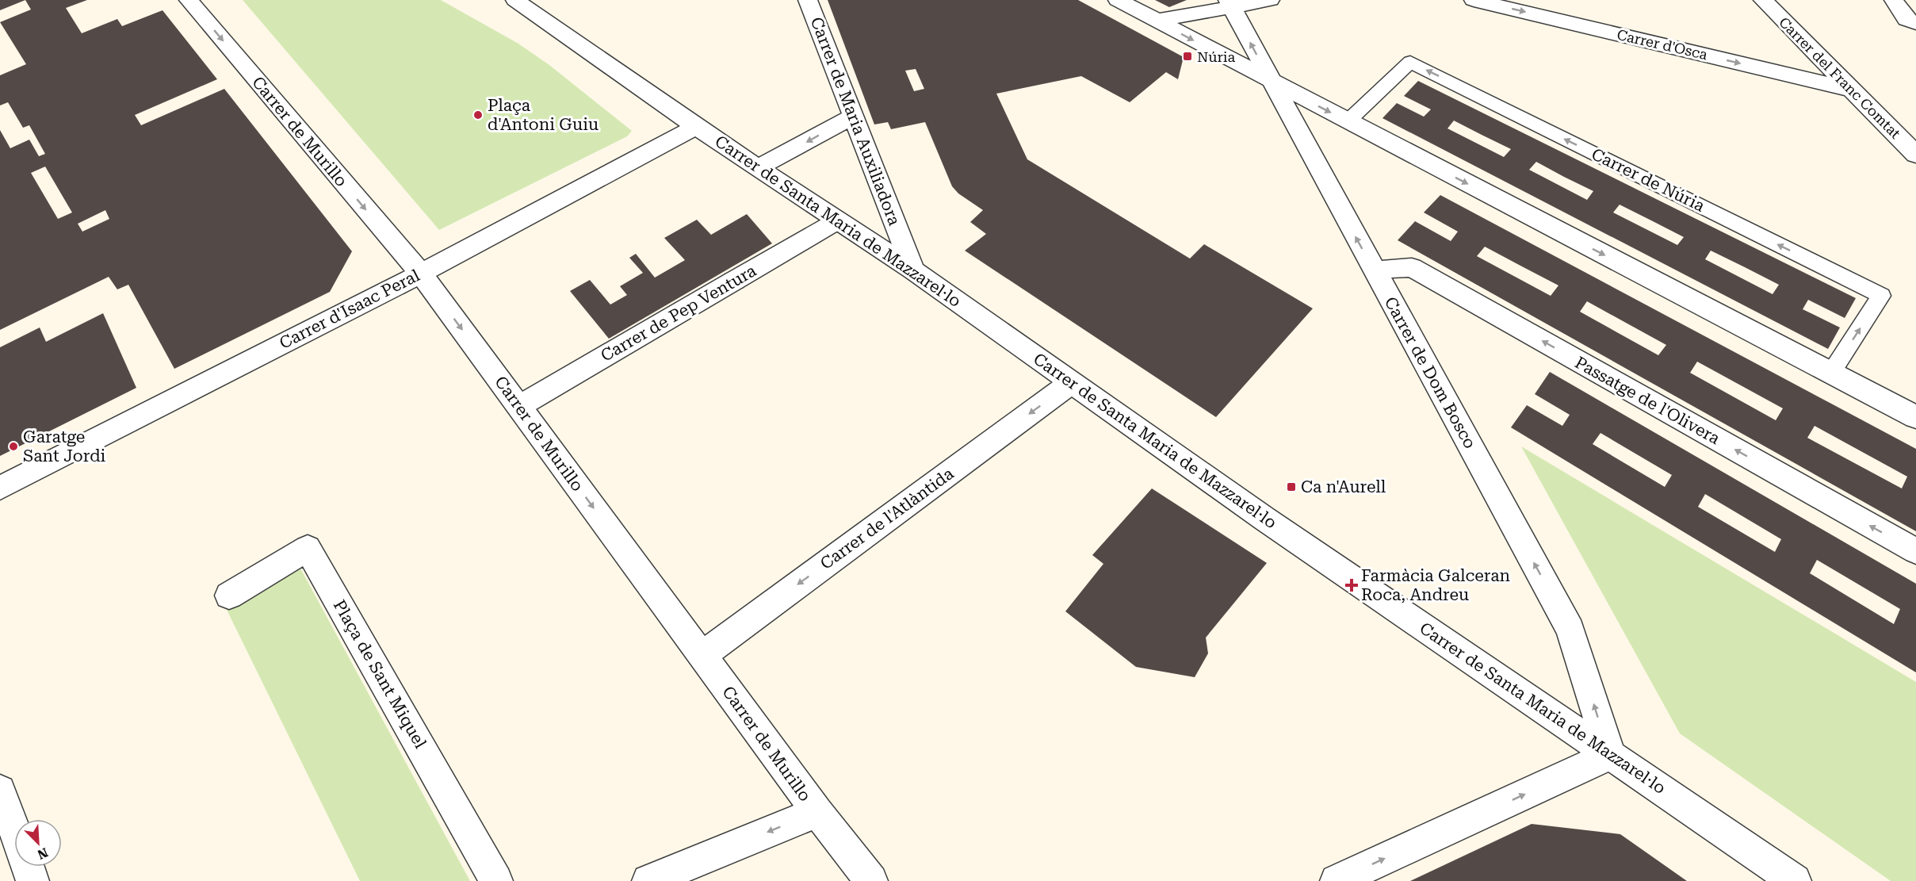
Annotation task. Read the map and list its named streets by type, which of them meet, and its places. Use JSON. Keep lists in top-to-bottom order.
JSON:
{
  "streets": {
    "street": [
      "Carrer d'Osca",
      "Carrer del Franc Comtat",
      "Carrer de Maria Auxiliadora",
      "Carrer de Murillo",
      "Carrer de Santa Maria de Mazzarel·lo",
      "Carrer d'Isaac Peral",
      "Carrer de Pep Ventura",
      "Carrer de Dom Bosco",
      "Passatge de l'Olivera",
      "Carrer de l'Atlàntida",
      "Plaça de Sant Miquel"
    ],
    "lane": ["Carrer de Núria"]
  },
  "crossings": [
    ["Carrer d'Osca", "Carrer del Franc Comtat"],
    ["Carrer de Maria Auxiliadora", "Carrer de Santa Maria de Mazzarel·lo"],
    ["Carrer de Murillo", "Carrer d'Isaac Peral"],
    ["Carrer de Murillo", "Carrer de Pep Ventura"],
    ["Carrer de Murillo", "Carrer de l'Atlàntida"],
    ["Carrer de Santa Maria de Mazzarel·lo", "Carrer d'Isaac Peral"],
    ["Carrer de Santa Maria de Mazzarel·lo", "Carrer de Pep Ventura"],
    ["Carrer de Santa Maria de Mazzarel·lo", "Carrer de Dom Bosco"],
    ["Carrer de Santa Maria de Mazzarel·lo", "Carrer de l'Atlàntida"],
    ["Carrer de Dom Bosco", "Passatge de l'Olivera"]
  ],
  "one_way": ["Carrer de Murillo", "Carrer de Dom Bosco", "Carrer de l'Atlàntida"],
  "places": {
    "transit": ["Núria", "Ca n'Aurell"],
    "other": ["Plaça d'Antoni Guiu", "Garatge Sant Jordi"],
    "health": ["Farmàcia Galceran Roca, Andreu"]
  },
  "north": "bottom right"
}
